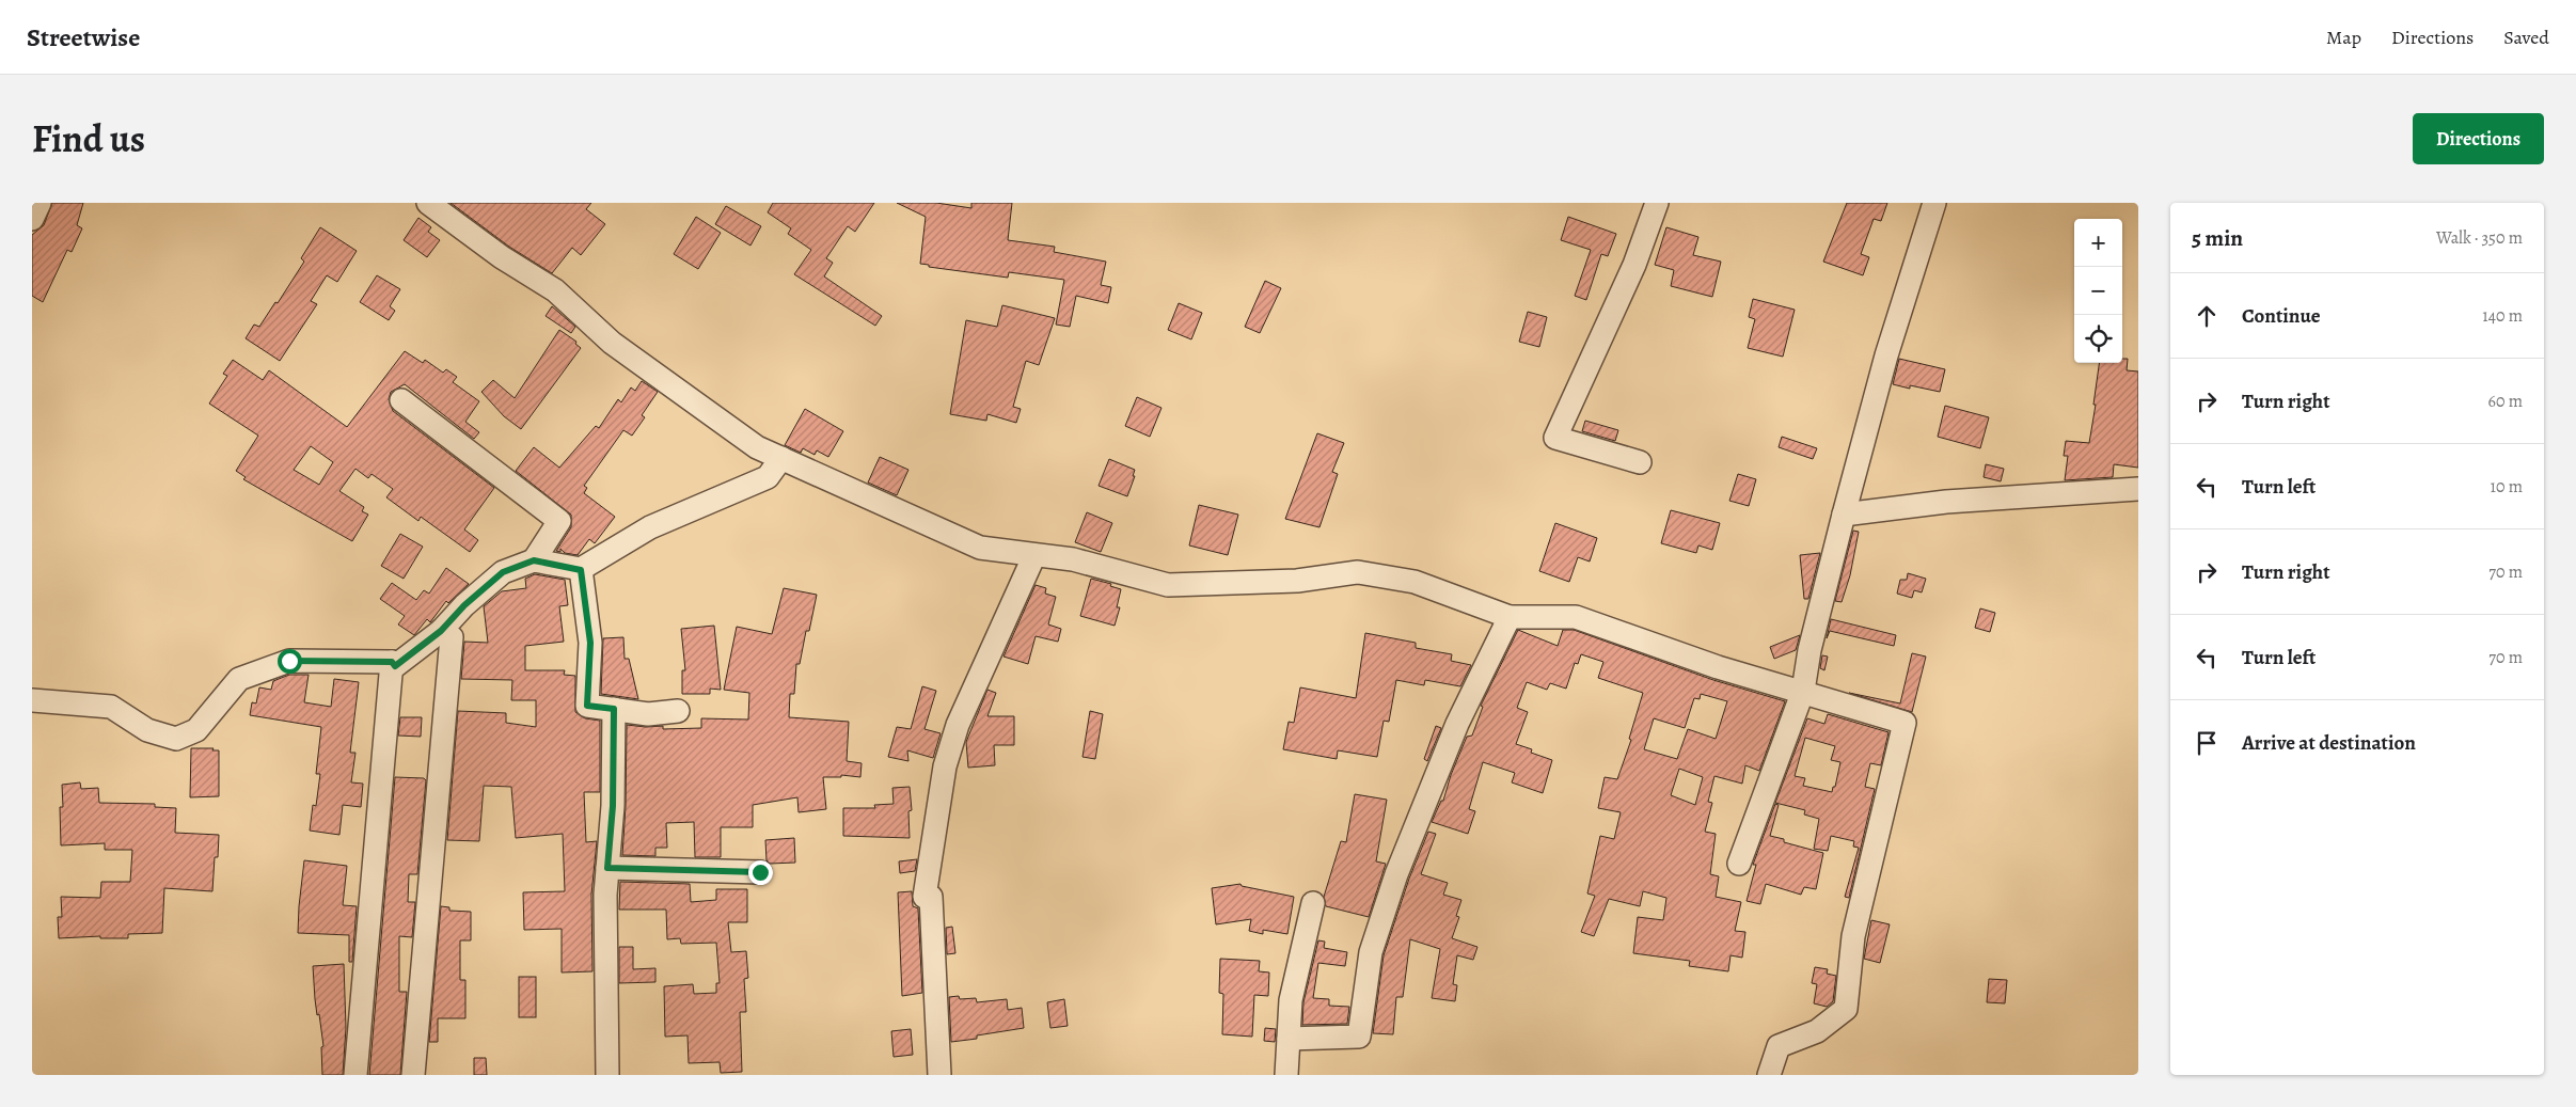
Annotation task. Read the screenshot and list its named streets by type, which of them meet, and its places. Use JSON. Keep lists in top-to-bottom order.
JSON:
{
  "page": {
    "header": "Streetwise",
    "nav": ["Map", "Directions", "Saved"],
    "title": "Find us",
    "buttons": "Directions",
    "heading": ["5 min", "Walk · 350 m"],
    "map_buttons": ["+", "−"],
    "list": [
      ["Continue", "140 m"],
      ["Turn right", "60 m"],
      ["Turn left", "10 m"],
      ["Turn right", "70 m"],
      ["Turn left", "70 m"],
      "Arrive at destination"
    ]
  }
}
